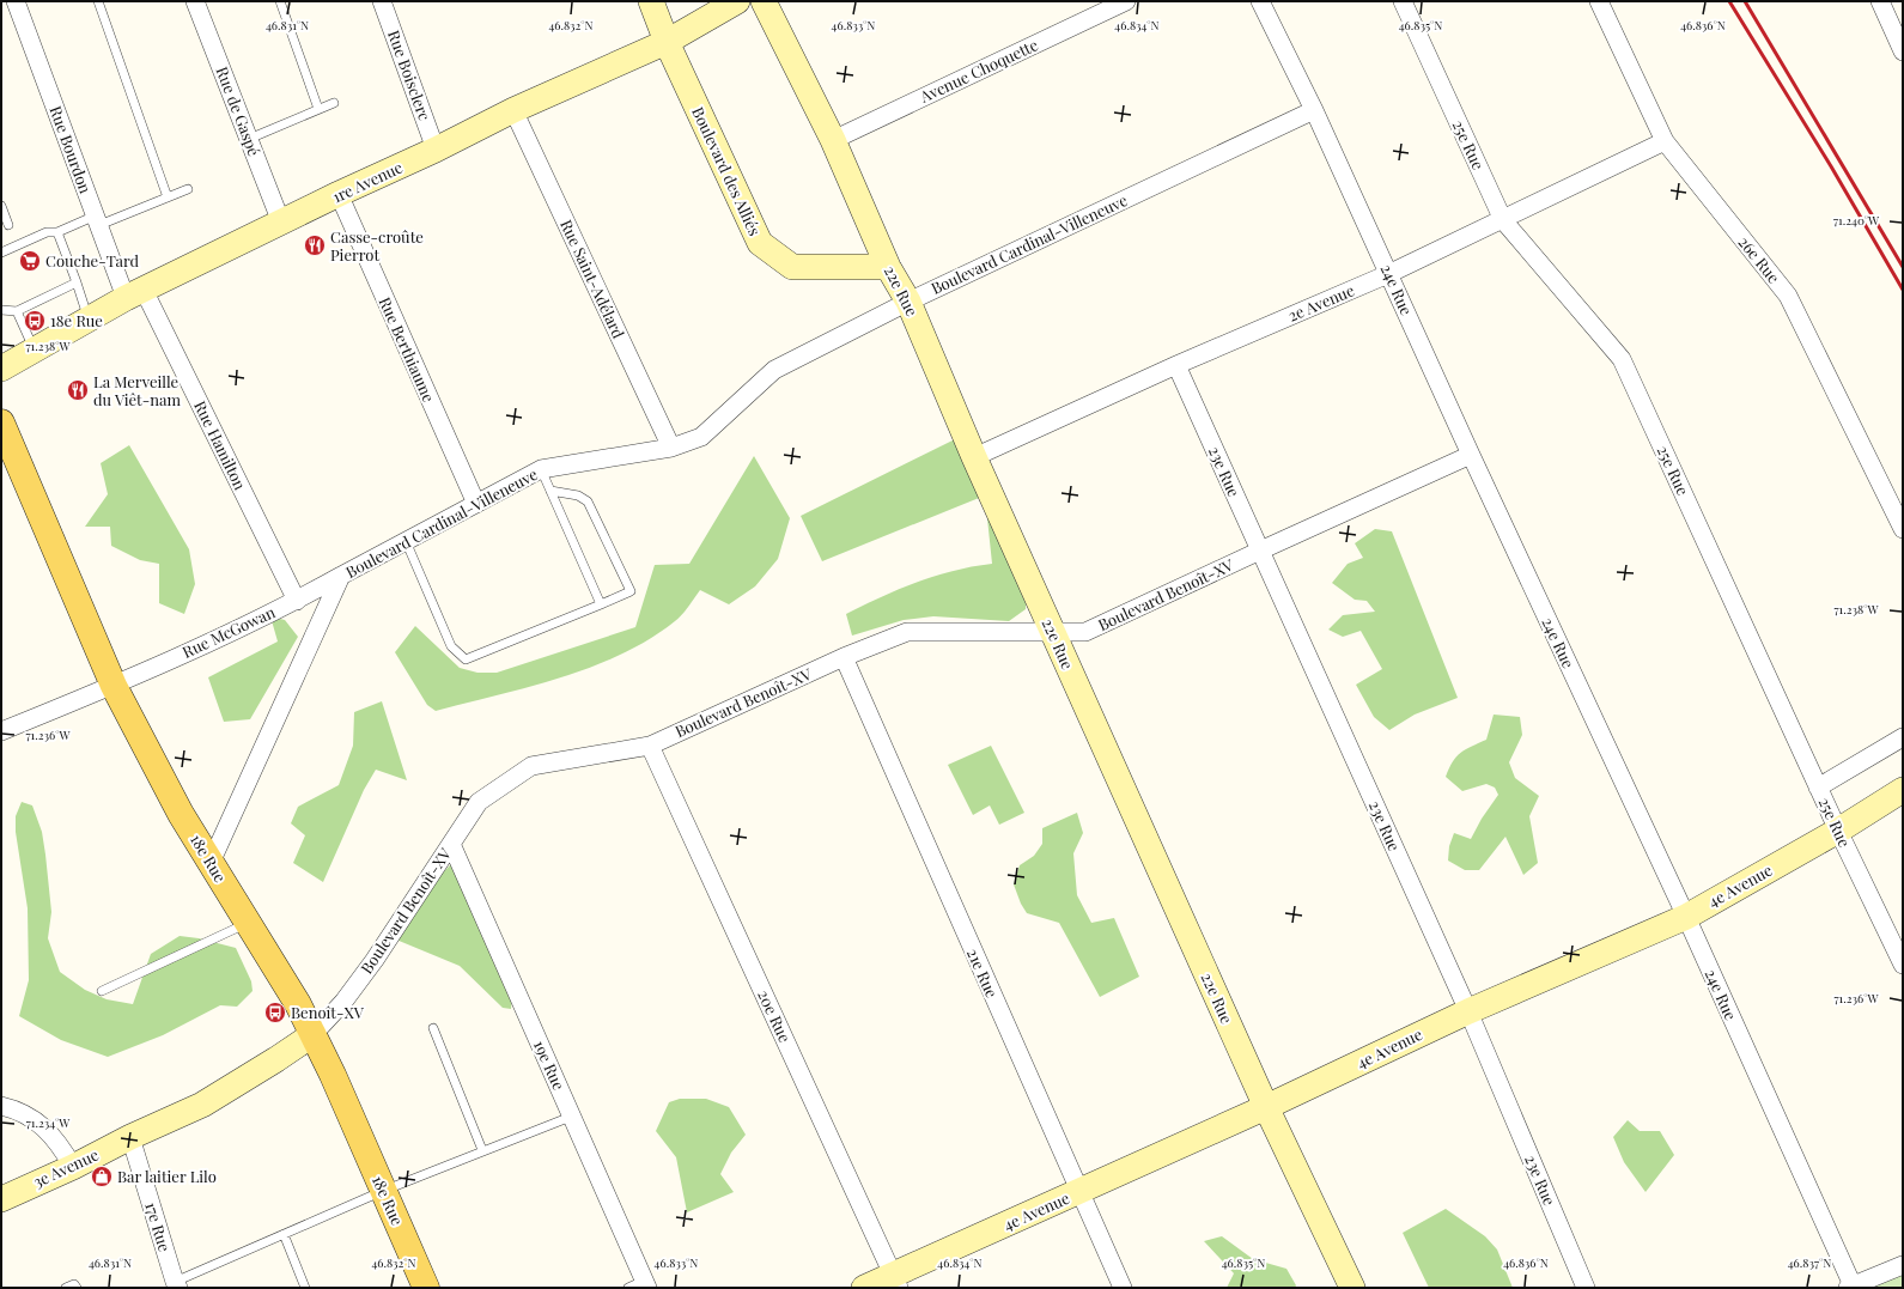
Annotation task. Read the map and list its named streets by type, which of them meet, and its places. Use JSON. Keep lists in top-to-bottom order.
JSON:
{
  "streets": {
    "main road": ["18e Rue"],
    "street": [
      "Avenue Choquette",
      "Rue Boisclerc",
      "Rue de Gaspé",
      "25e Rue",
      "Rue Bourdon",
      "Boulevard des Alliés",
      "1re Avenue",
      "Boulevard Cardinal-Villeneuve",
      "26e Rue",
      "Rue Saint-Adélard",
      "24e Rue",
      "22e Rue",
      "2e Avenue",
      "Rue Berthiaume",
      "Rue Hamilton",
      "23e Rue",
      "Boulevard Benoît-XV",
      "Rue McGowan",
      "4e Avenue",
      "21e Rue",
      "20e Rue",
      "19e Rue",
      "3e Avenue",
      "17e Rue"
    ]
  },
  "crossings": [
    ["Avenue Choquette", "22e Rue"],
    ["Rue Boisclerc", "1re Avenue"],
    ["Rue de Gaspé", "1re Avenue"],
    ["25e Rue", "2e Avenue"],
    ["25e Rue", "4e Avenue"],
    ["Rue Bourdon", "1re Avenue"],
    ["Rue Bourdon", "Rue Hamilton"],
    ["Boulevard des Alliés", "1re Avenue"],
    ["Boulevard des Alliés", "22e Rue"],
    ["1re Avenue", "Rue Saint-Adélard"],
    ["1re Avenue", "Rue Berthiaume"],
    ["1re Avenue", "Rue Hamilton"],
    ["Boulevard Cardinal-Villeneuve", "Rue Saint-Adélard"],
    ["Boulevard Cardinal-Villeneuve", "24e Rue"],
    ["Boulevard Cardinal-Villeneuve", "22e Rue"],
    ["Boulevard Cardinal-Villeneuve", "Rue Berthiaume"],
    ["Boulevard Cardinal-Villeneuve", "Rue McGowan"],
    ["Boulevard Cardinal-Villeneuve", "18e Rue"],
    ["26e Rue", "2e Avenue"],
    ["24e Rue", "2e Avenue"],
    ["24e Rue", "Boulevard Benoît-XV"],
    ["24e Rue", "4e Avenue"],
    ["22e Rue", "2e Avenue"],
    ["22e Rue", "Boulevard Benoît-XV"],
    ["22e Rue", "4e Avenue"],
    ["2e Avenue", "23e Rue"],
    ["Rue Hamilton", "Rue McGowan"],
    ["23e Rue", "Boulevard Benoît-XV"],
    ["23e Rue", "4e Avenue"],
    ["Boulevard Benoît-XV", "18e Rue"],
    ["Boulevard Benoît-XV", "21e Rue"],
    ["Boulevard Benoît-XV", "20e Rue"],
    ["Boulevard Benoît-XV", "19e Rue"],
    ["Boulevard Benoît-XV", "3e Avenue"],
    ["Boulevard Benoît-XV", "17e Rue"],
    ["Rue McGowan", "18e Rue"],
    ["4e Avenue", "21e Rue"],
    ["4e Avenue", "20e Rue"],
    ["3e Avenue", "17e Rue"]
  ],
  "places": {
    "restaurant": ["Casse-croûte Pierrot", "La Merveille du Viêt-nam"],
    "supermarket": ["Couche-Tard"],
    "bus stop": ["18e Rue", "Benoît-XV"],
    "shop": ["Bar laitier Lilo"]
  },
  "coordinates": [
    "46.831°N",
    "46.832°N",
    "46.833°N",
    "46.834°N",
    "46.835°N",
    "46.836°N",
    "71.240°W",
    "71.238°W",
    "71.236°W",
    "71.234°W",
    "46.837°N"
  ]
}
